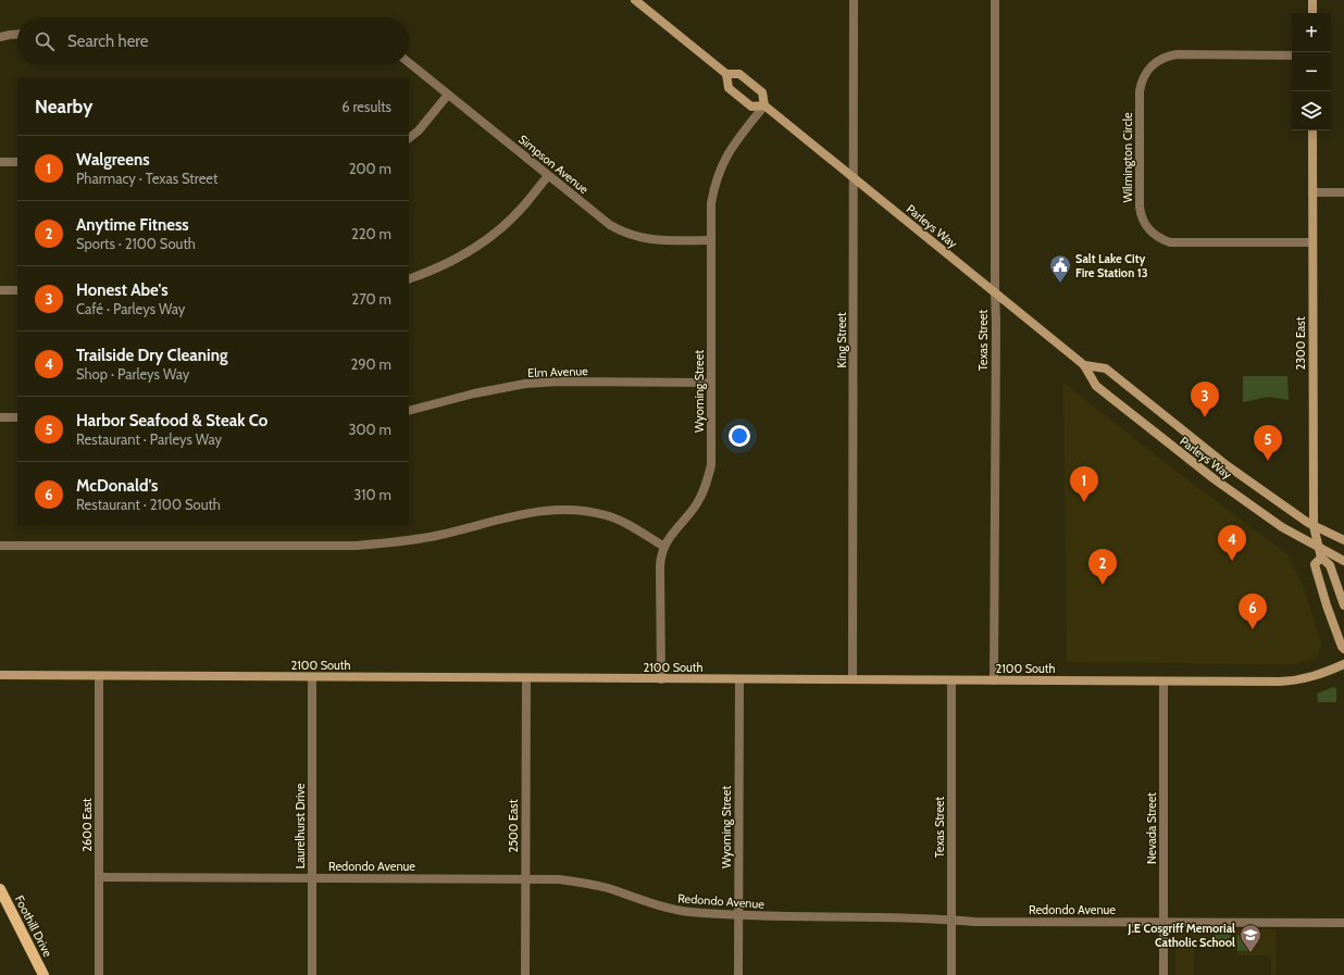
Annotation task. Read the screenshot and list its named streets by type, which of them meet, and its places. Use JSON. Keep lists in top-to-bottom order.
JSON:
{
  "streets": {
    "main road": ["Foothill Drive"],
    "street": [
      "Wilmington Circle",
      "Simpson Avenue",
      "Parleys Way",
      "King Street",
      "Texas Street",
      "2300 East",
      "Elm Avenue",
      "Wyoming Street",
      "2100 South",
      "2600 East",
      "Laurelhurst Drive",
      "2500 East",
      "Nevada Street",
      "Redondo Avenue"
    ]
  },
  "crossings": [
    ["Wilmington Circle", "2300 East"],
    ["Simpson Avenue", "Wyoming Street"],
    ["Parleys Way", "King Street"],
    ["Parleys Way", "Texas Street"],
    ["Parleys Way", "2300 East"],
    ["Parleys Way", "Wyoming Street"],
    ["King Street", "2100 South"],
    ["Texas Street", "2100 South"],
    ["Texas Street", "Redondo Avenue"],
    ["Elm Avenue", "Wyoming Street"],
    ["Wyoming Street", "2100 South"],
    ["Wyoming Street", "Redondo Avenue"],
    ["2100 South", "2600 East"],
    ["2100 South", "Laurelhurst Drive"],
    ["2100 South", "2500 East"],
    ["2100 South", "Nevada Street"],
    ["2600 East", "Redondo Avenue"],
    ["Laurelhurst Drive", "Redondo Avenue"],
    ["2500 East", "Redondo Avenue"],
    ["Nevada Street", "Redondo Avenue"]
  ],
  "places": {
    "public building": ["Salt Lake City Fire Station 13"],
    "school or university": ["J.E Cosgriff Memorial Catholic School"]
  },
  "page": {
    "map_buttons": ["+", "−"],
    "search": "Search here",
    "heading": ["Nearby", "6 results"],
    "list": [
      {
        "mark": "1",
        "name": "Walgreens",
        "note": "Pharmacy · Texas Street",
        "value": "200 m"
      },
      {
        "mark": "2",
        "name": "Anytime Fitness",
        "note": "Sports · 2100 South",
        "value": "220 m"
      },
      {
        "mark": "3",
        "name": "Honest Abe's",
        "note": "Café · Parleys Way",
        "value": "270 m"
      },
      {
        "mark": "4",
        "name": "Trailside Dry Cleaning",
        "note": "Shop · Parleys Way",
        "value": "290 m"
      },
      {
        "mark": "5",
        "name": "Harbor Seafood & Steak Co",
        "note": "Restaurant · Parleys Way",
        "value": "300 m"
      },
      {
        "mark": "6",
        "name": "McDonald's",
        "note": "Restaurant · 2100 South",
        "value": "310 m"
      }
    ],
    "pins": [
      "3",
      "5",
      "1",
      "4",
      "2",
      "6"
    ]
  }
}
